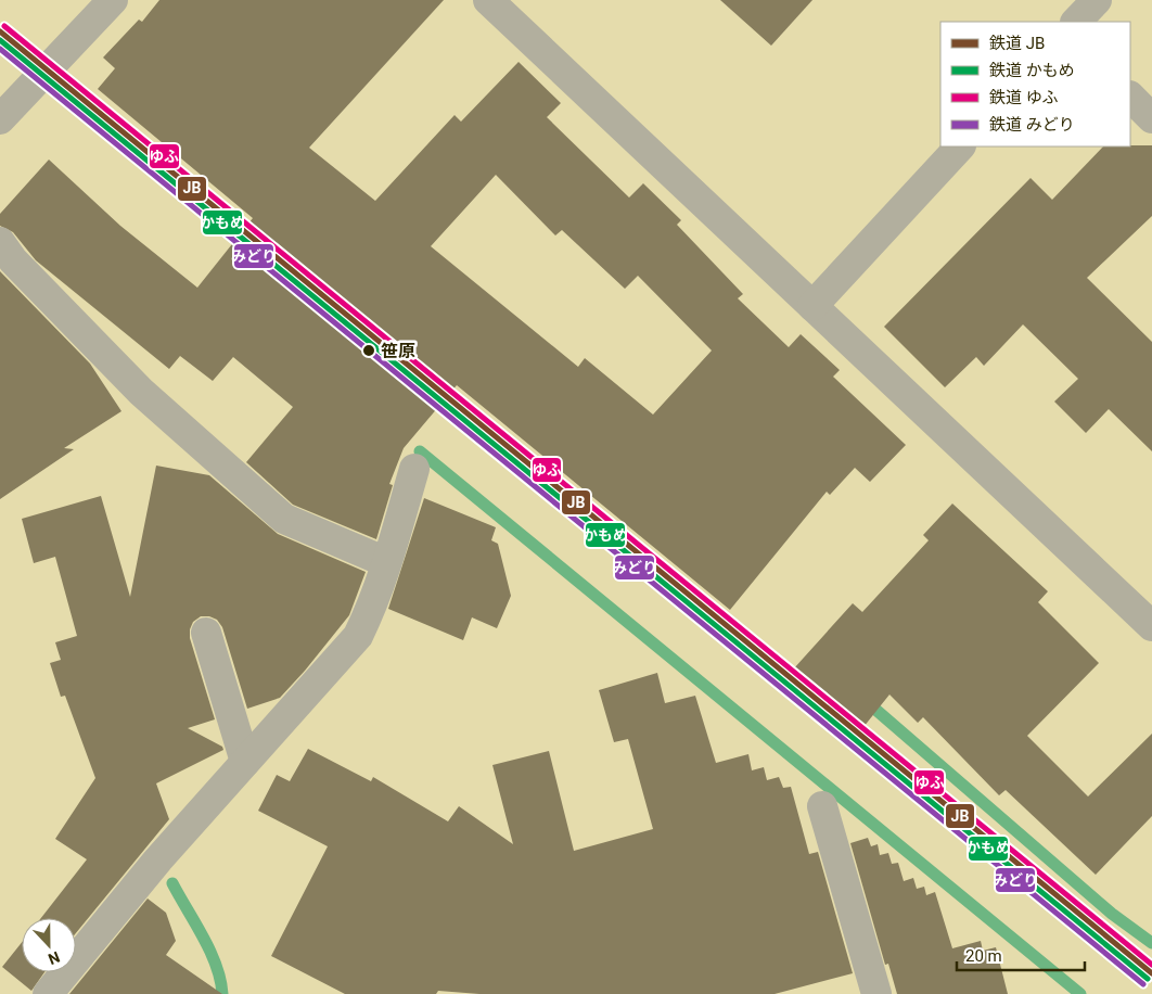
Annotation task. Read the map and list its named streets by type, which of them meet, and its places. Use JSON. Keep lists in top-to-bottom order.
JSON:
{
  "places": ["笹原"],
  "lines": [
    "rail line ゆふ",
    "rail line JB",
    "rail line かもめ",
    "rail line みどり"
  ],
  "legend": [
    "鉄道 JB",
    "鉄道 かもめ",
    "鉄道 ゆふ",
    "鉄道 みどり"
  ],
  "scale_bar": "20 m",
  "north": "bottom"
}
